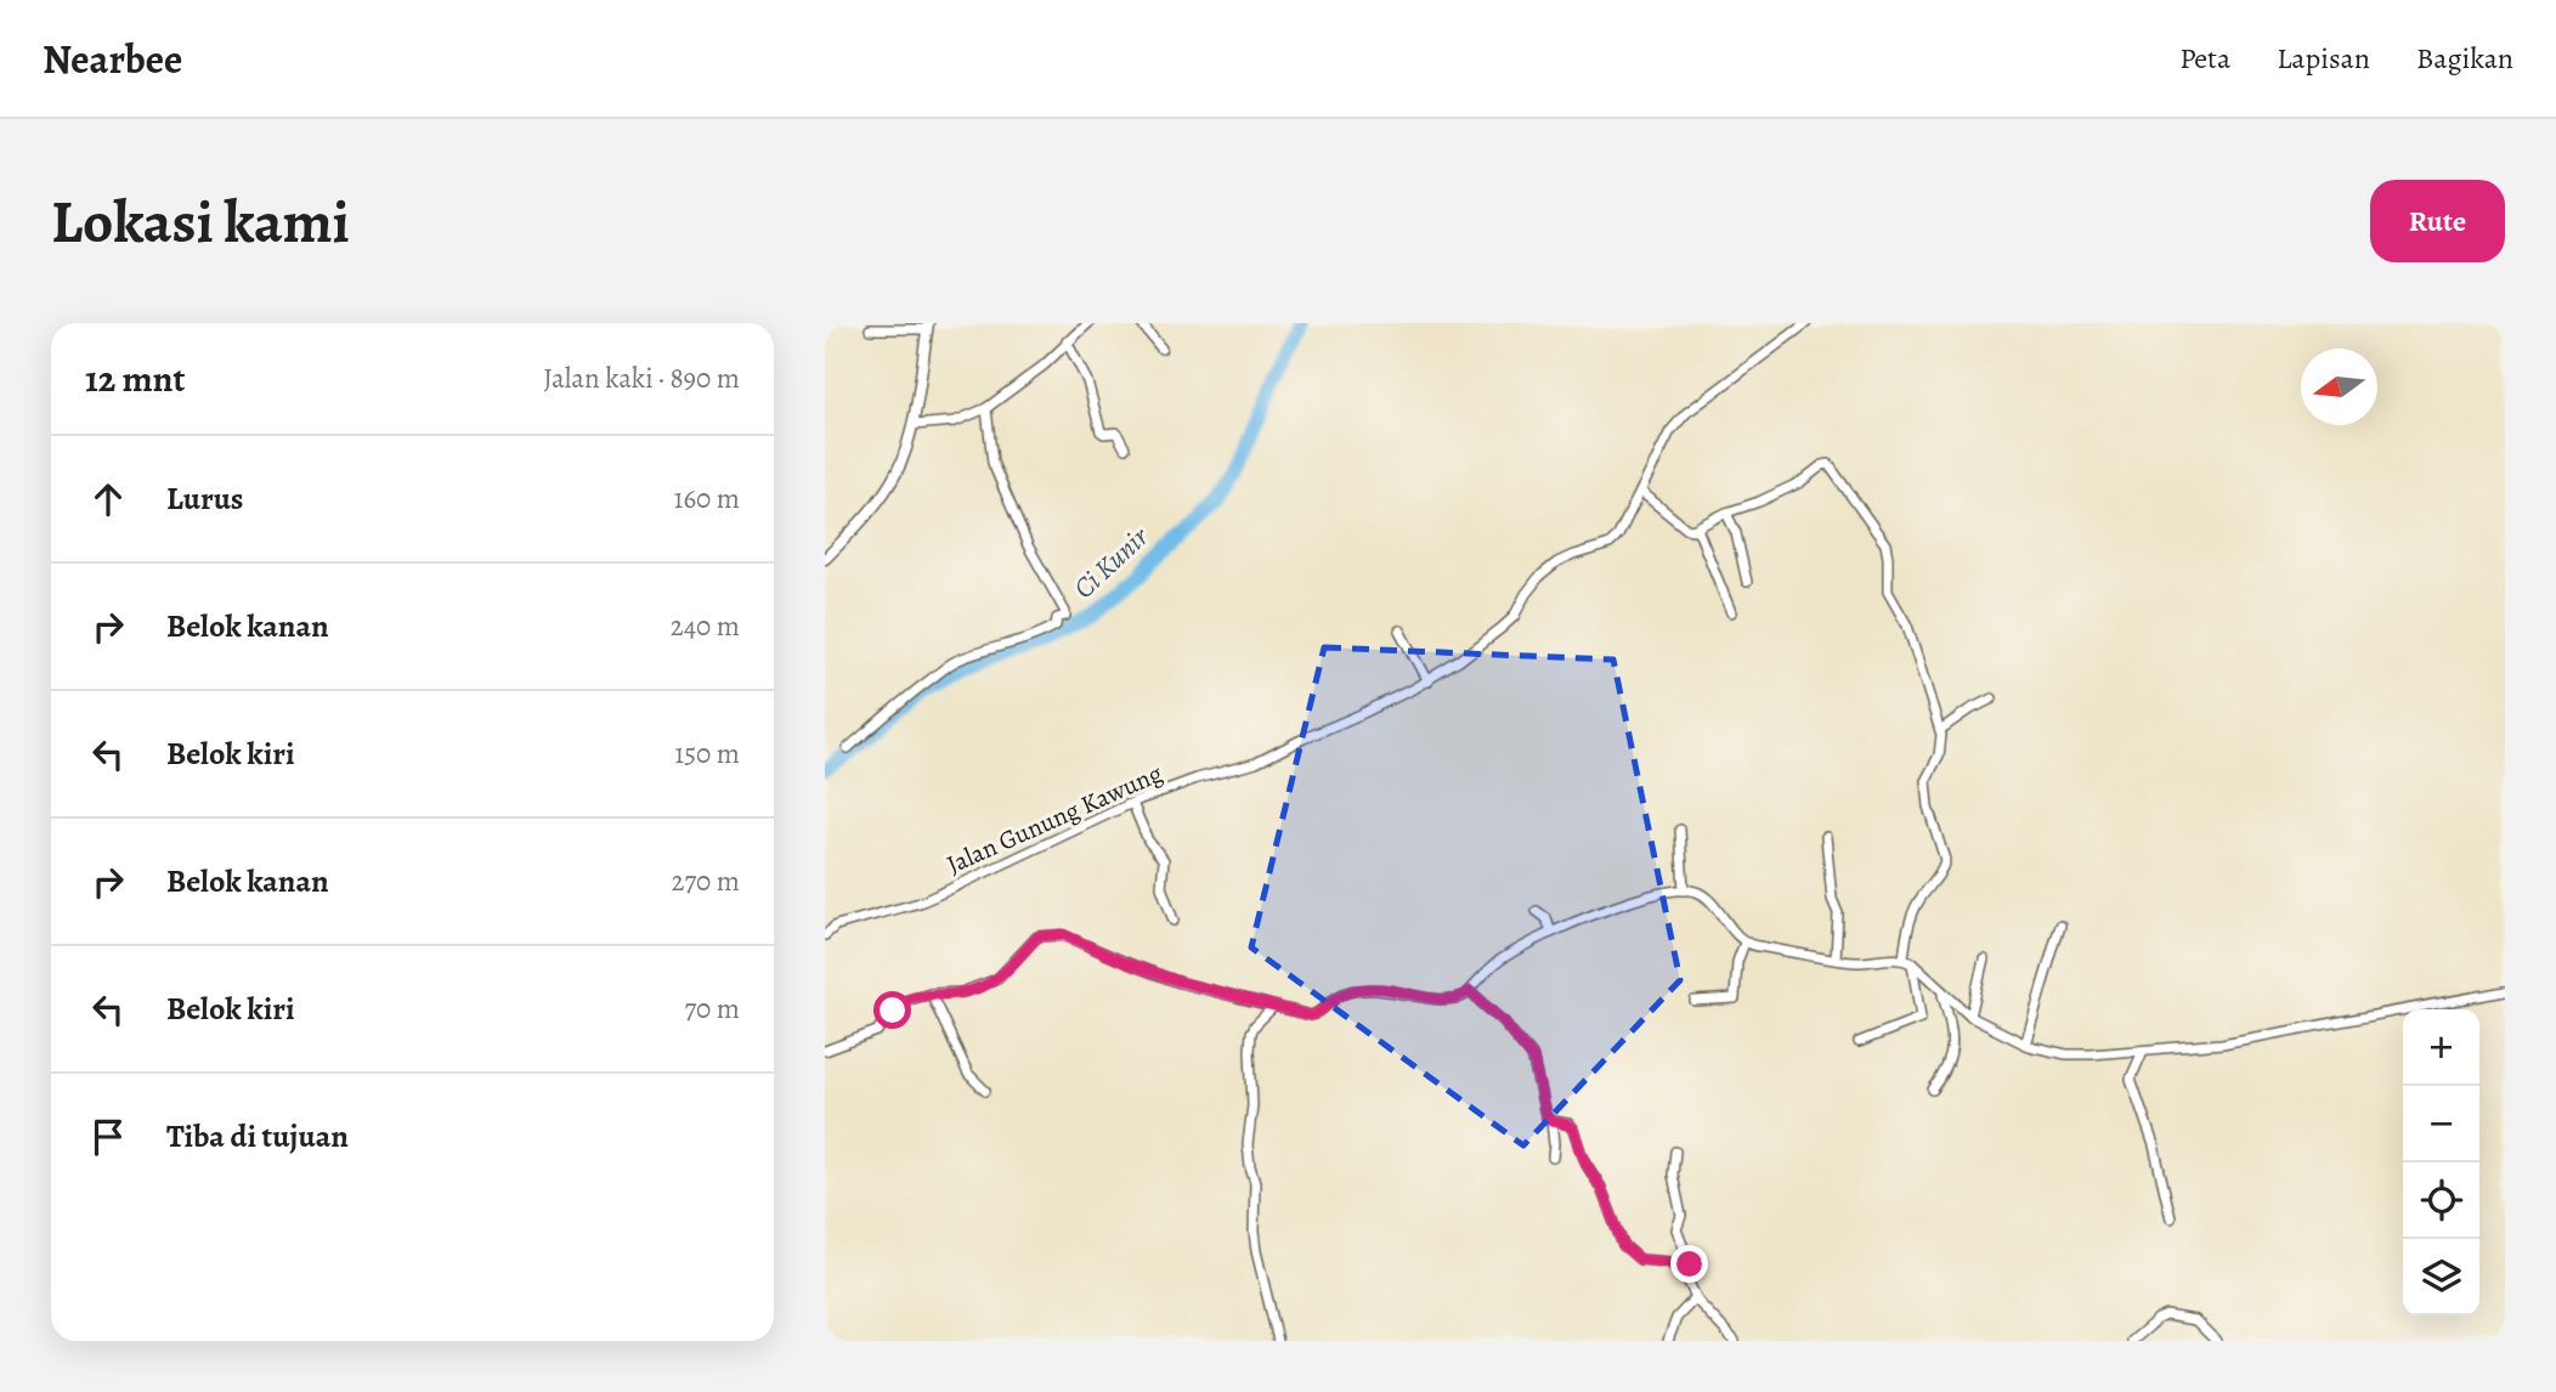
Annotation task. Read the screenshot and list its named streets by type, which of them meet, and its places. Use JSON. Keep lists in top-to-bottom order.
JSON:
{
  "streets": {
    "street": ["Jalan Gunung Kawung"]
  },
  "water": ["Ci Kunir"],
  "north": "left",
  "page": {
    "header": "Nearbee",
    "nav": ["Peta", "Lapisan", "Bagikan"],
    "buttons": "Rute",
    "title": "Lokasi kami",
    "heading": ["12 mnt", "Jalan kaki · 890 m"],
    "list": [
      ["Lurus", "160 m"],
      ["Belok kanan", "240 m"],
      ["Belok kiri", "150 m"],
      ["Belok kanan", "270 m"],
      ["Belok kiri", "70 m"],
      "Tiba di tujuan"
    ],
    "map_buttons": ["+", "−"]
  }
}
